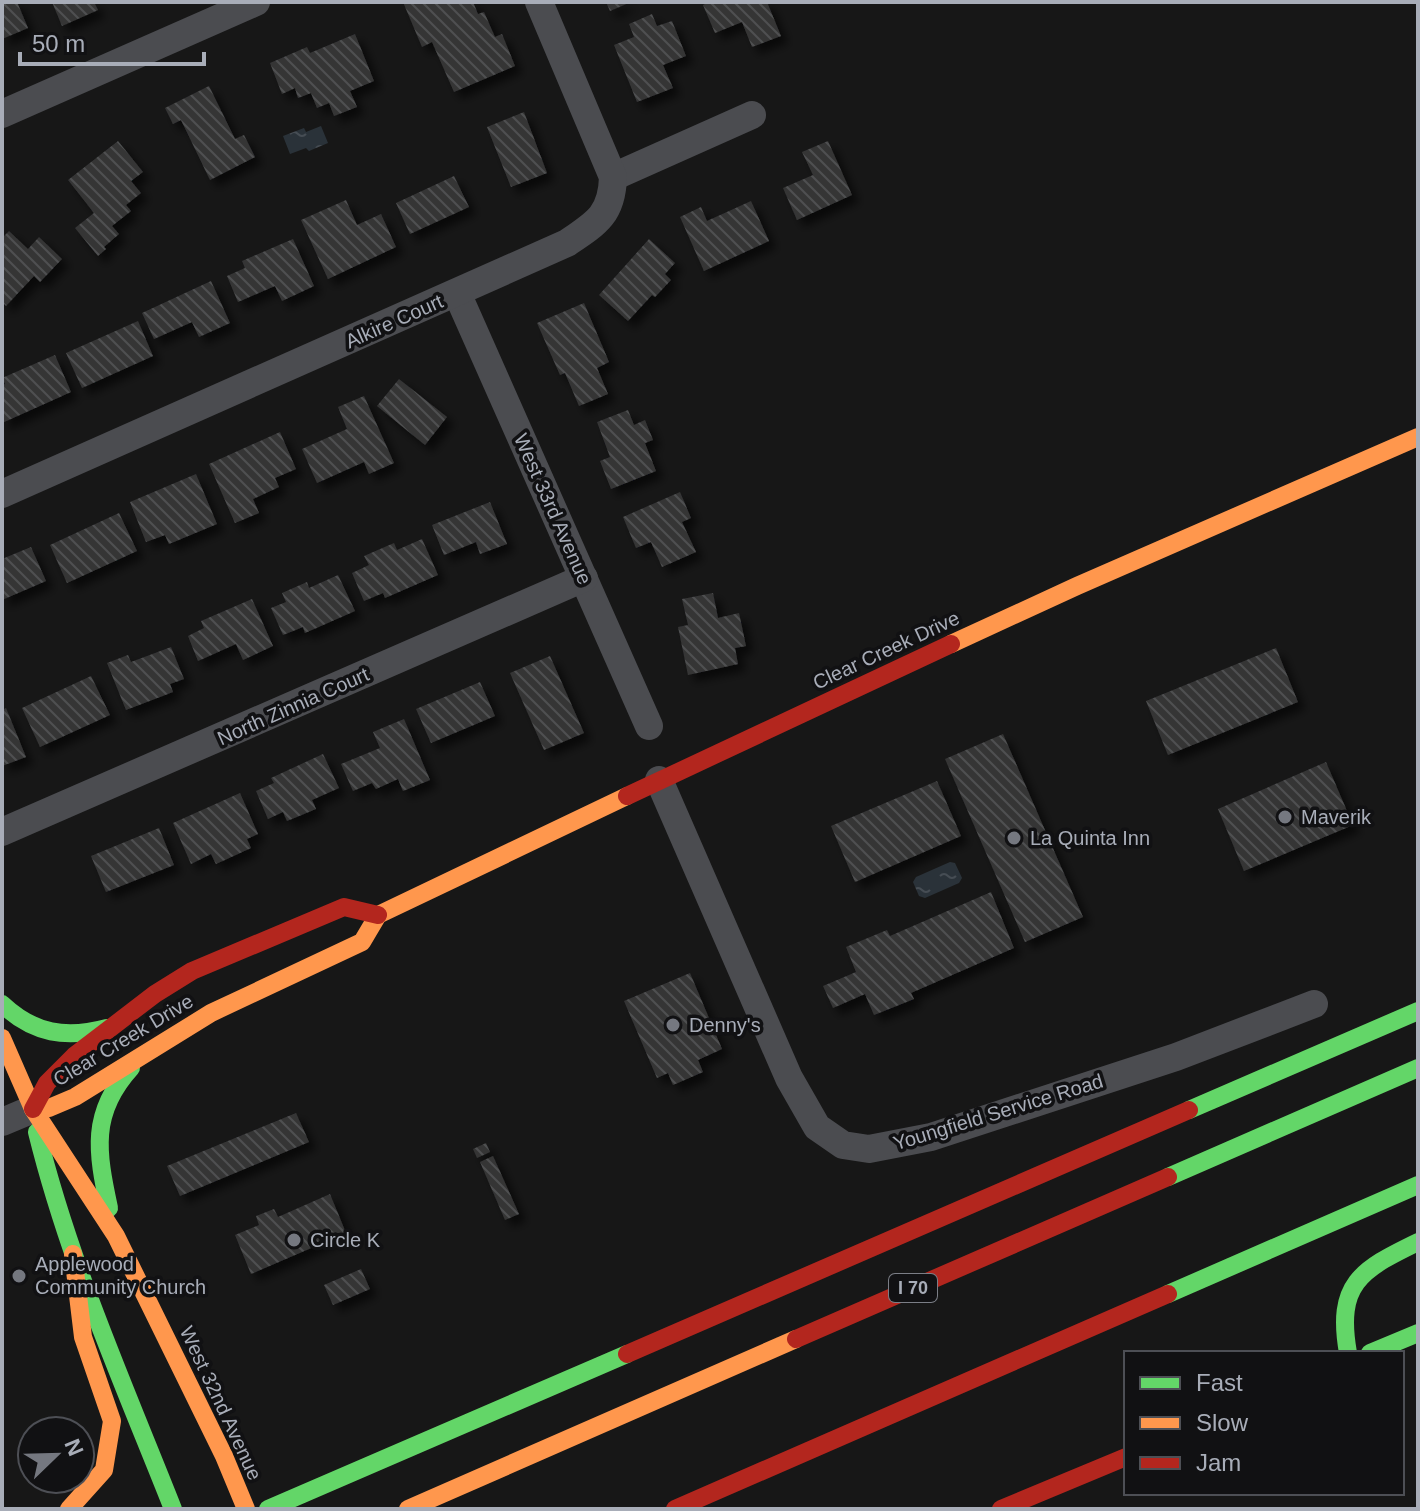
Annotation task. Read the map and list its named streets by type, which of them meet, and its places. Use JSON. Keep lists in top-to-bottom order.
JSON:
{
  "streets": {
    "main road": ["Clear Creek Drive", "I 70", "West 32nd Avenue"],
    "street": [
      "Alkire Court",
      "West 33rd Avenue",
      "North Zinnia Court",
      "Youngfield Service Road"
    ]
  },
  "crossings": [
    ["Alkire Court", "West 33rd Avenue"],
    ["West 33rd Avenue", "North Zinnia Court"],
    ["Clear Creek Drive", "Youngfield Service Road"],
    ["Clear Creek Drive", "West 32nd Avenue"]
  ],
  "places": [
    "Maverik",
    "La Quinta Inn",
    "Denny's",
    "Circle K",
    "Applewood Community Church"
  ],
  "legend": ["Fast", "Slow", "Jam"],
  "scale_bar": "50 m",
  "north": "top right"
}
